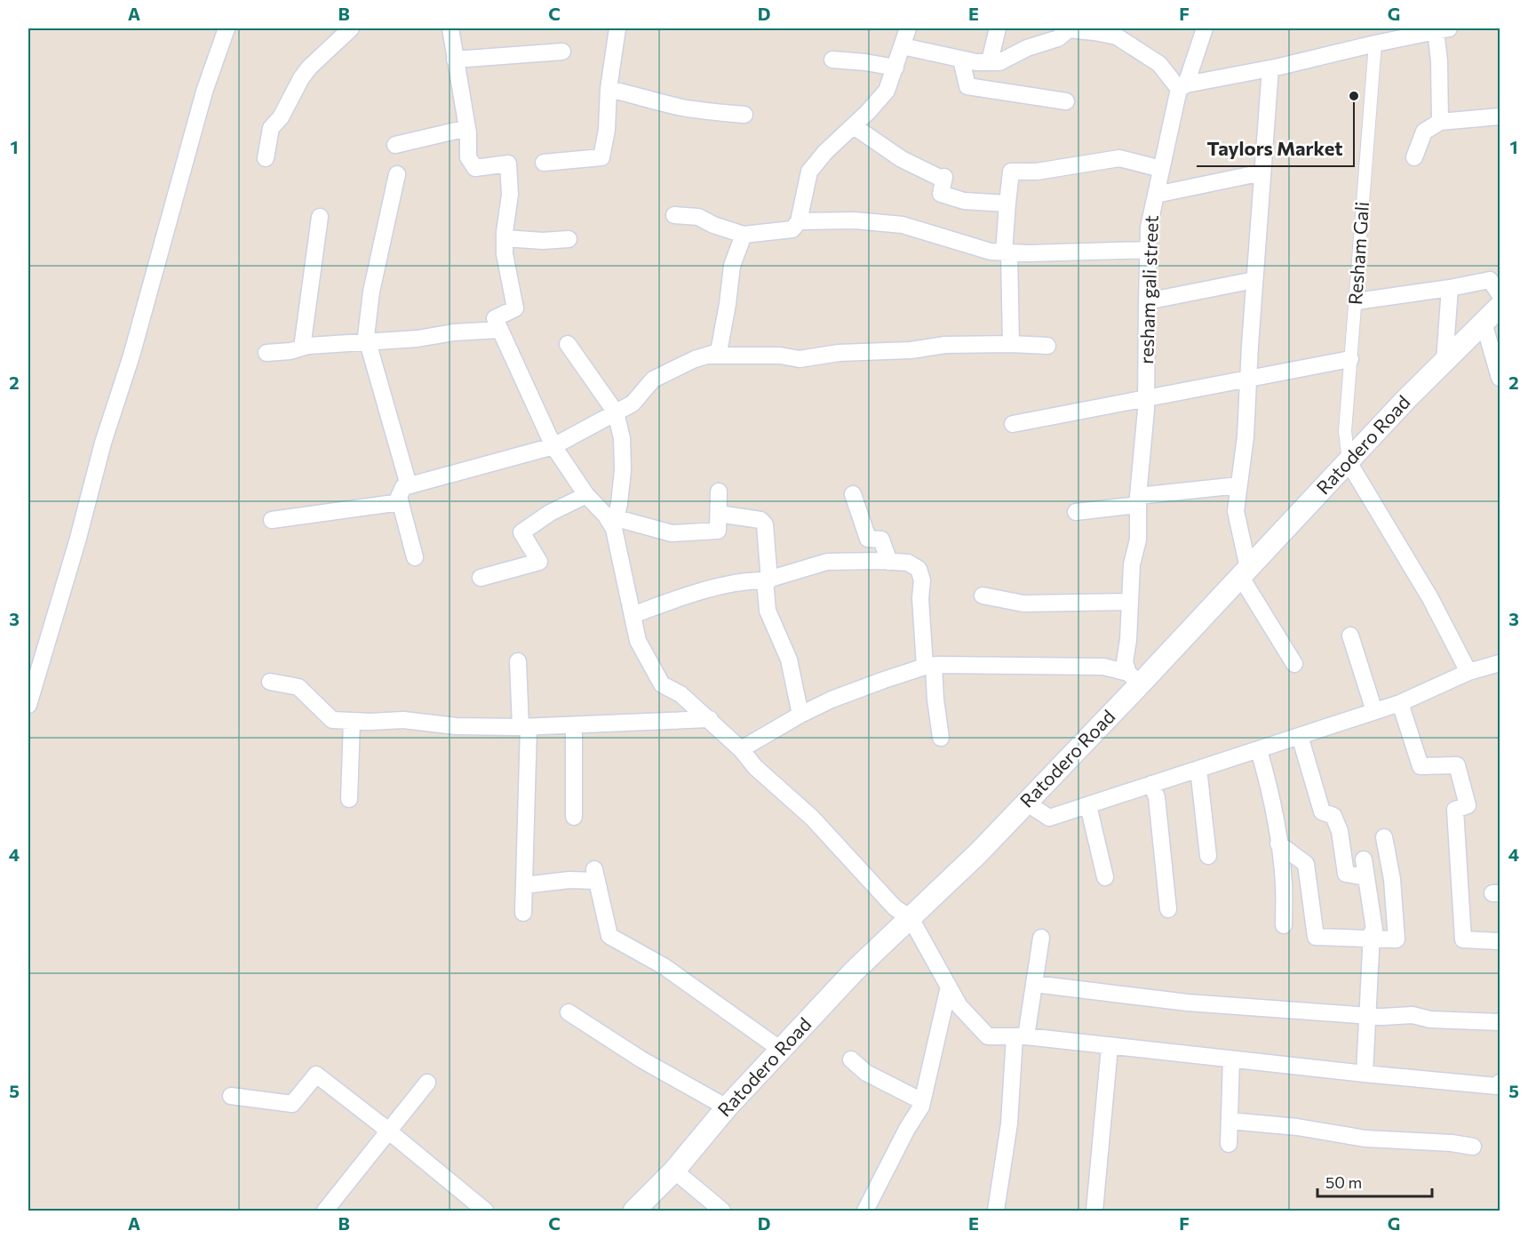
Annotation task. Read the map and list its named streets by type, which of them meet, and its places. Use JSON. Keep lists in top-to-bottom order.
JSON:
{
  "streets": {
    "main road": ["Ratodero Road"],
    "street": ["Resham Gali", "resham gali street"]
  },
  "crossings": [
    ["Resham Gali", "Ratodero Road"],
    ["resham gali street", "Ratodero Road"]
  ],
  "places": ["Taylors Market"],
  "scale_bar": "50 m",
  "grid": {
    "columns": [
      "A",
      "B",
      "C",
      "D",
      "E",
      "F",
      "G"
    ],
    "rows": [
      "1",
      "2",
      "3",
      "4",
      "5"
    ]
  }
}
